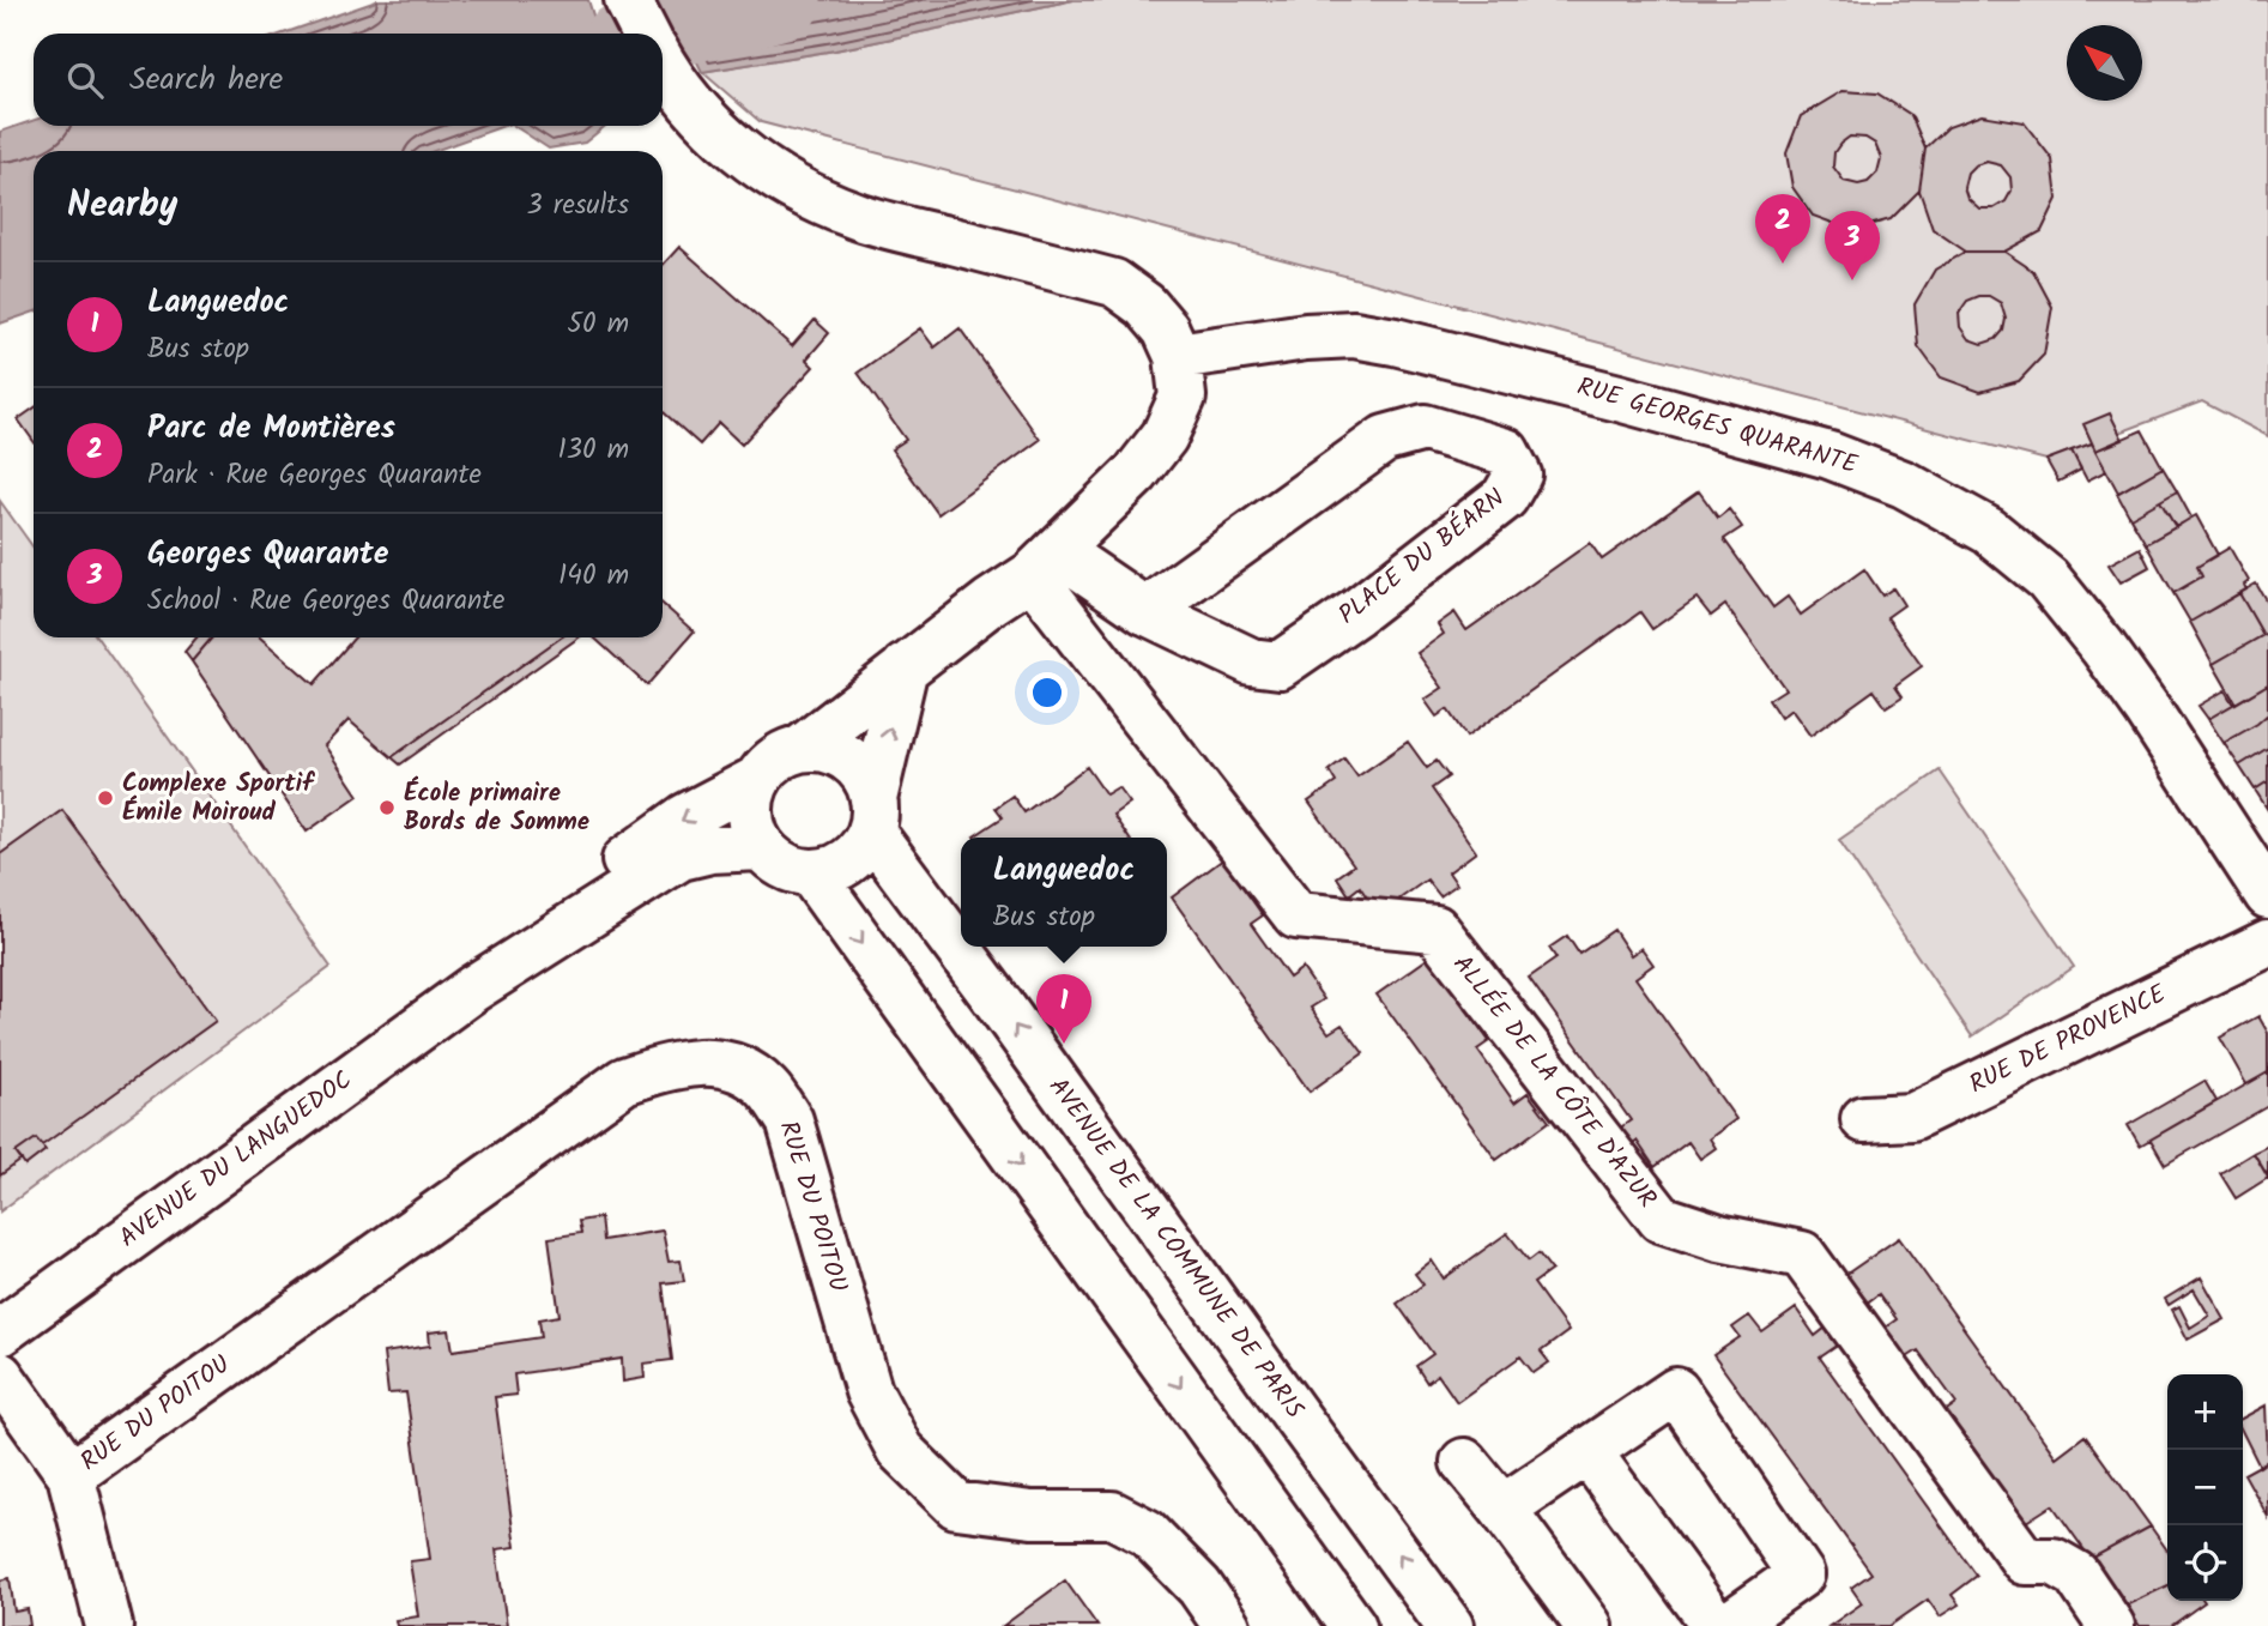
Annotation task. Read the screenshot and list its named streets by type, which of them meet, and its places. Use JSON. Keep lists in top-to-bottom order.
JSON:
{
  "streets": {
    "street": [
      "RUE GEORGES QUARANTE",
      "PLACE DU BÉARN",
      "RUE DE PROVENCE",
      "ALLÉE DE LA CÔTE D'AZUR",
      "AVENUE DU LANGUEDOC",
      "RUE DU POITOU",
      "AVENUE DE LA COMMUNE DE PARIS"
    ]
  },
  "crossings": [
    ["PLACE DU BÉARN", "ALLÉE DE LA CÔTE D'AZUR"],
    ["AVENUE DU LANGUEDOC", "AVENUE DE LA COMMUNE DE PARIS"]
  ],
  "places": ["Complexe Sportif Émile Moiroud", "École primaire Bords de Somme"],
  "north": "top left",
  "page": {
    "search": "Search here",
    "heading": ["Nearby", "3 results"],
    "pins": ["2", "3", "1"],
    "list": [
      {
        "mark": "1",
        "name": "Languedoc",
        "note": "Bus stop",
        "value": "50 m"
      },
      {
        "mark": "2",
        "name": "Parc de Montières",
        "note": "Park · Rue Georges Quarante",
        "value": "130 m"
      },
      {
        "mark": "3",
        "name": "Georges Quarante",
        "note": "School · Rue Georges Quarante",
        "value": "140 m"
      }
    ],
    "popup": ["Languedoc", "Bus stop"],
    "map_buttons": ["+", "−"]
  }
}
